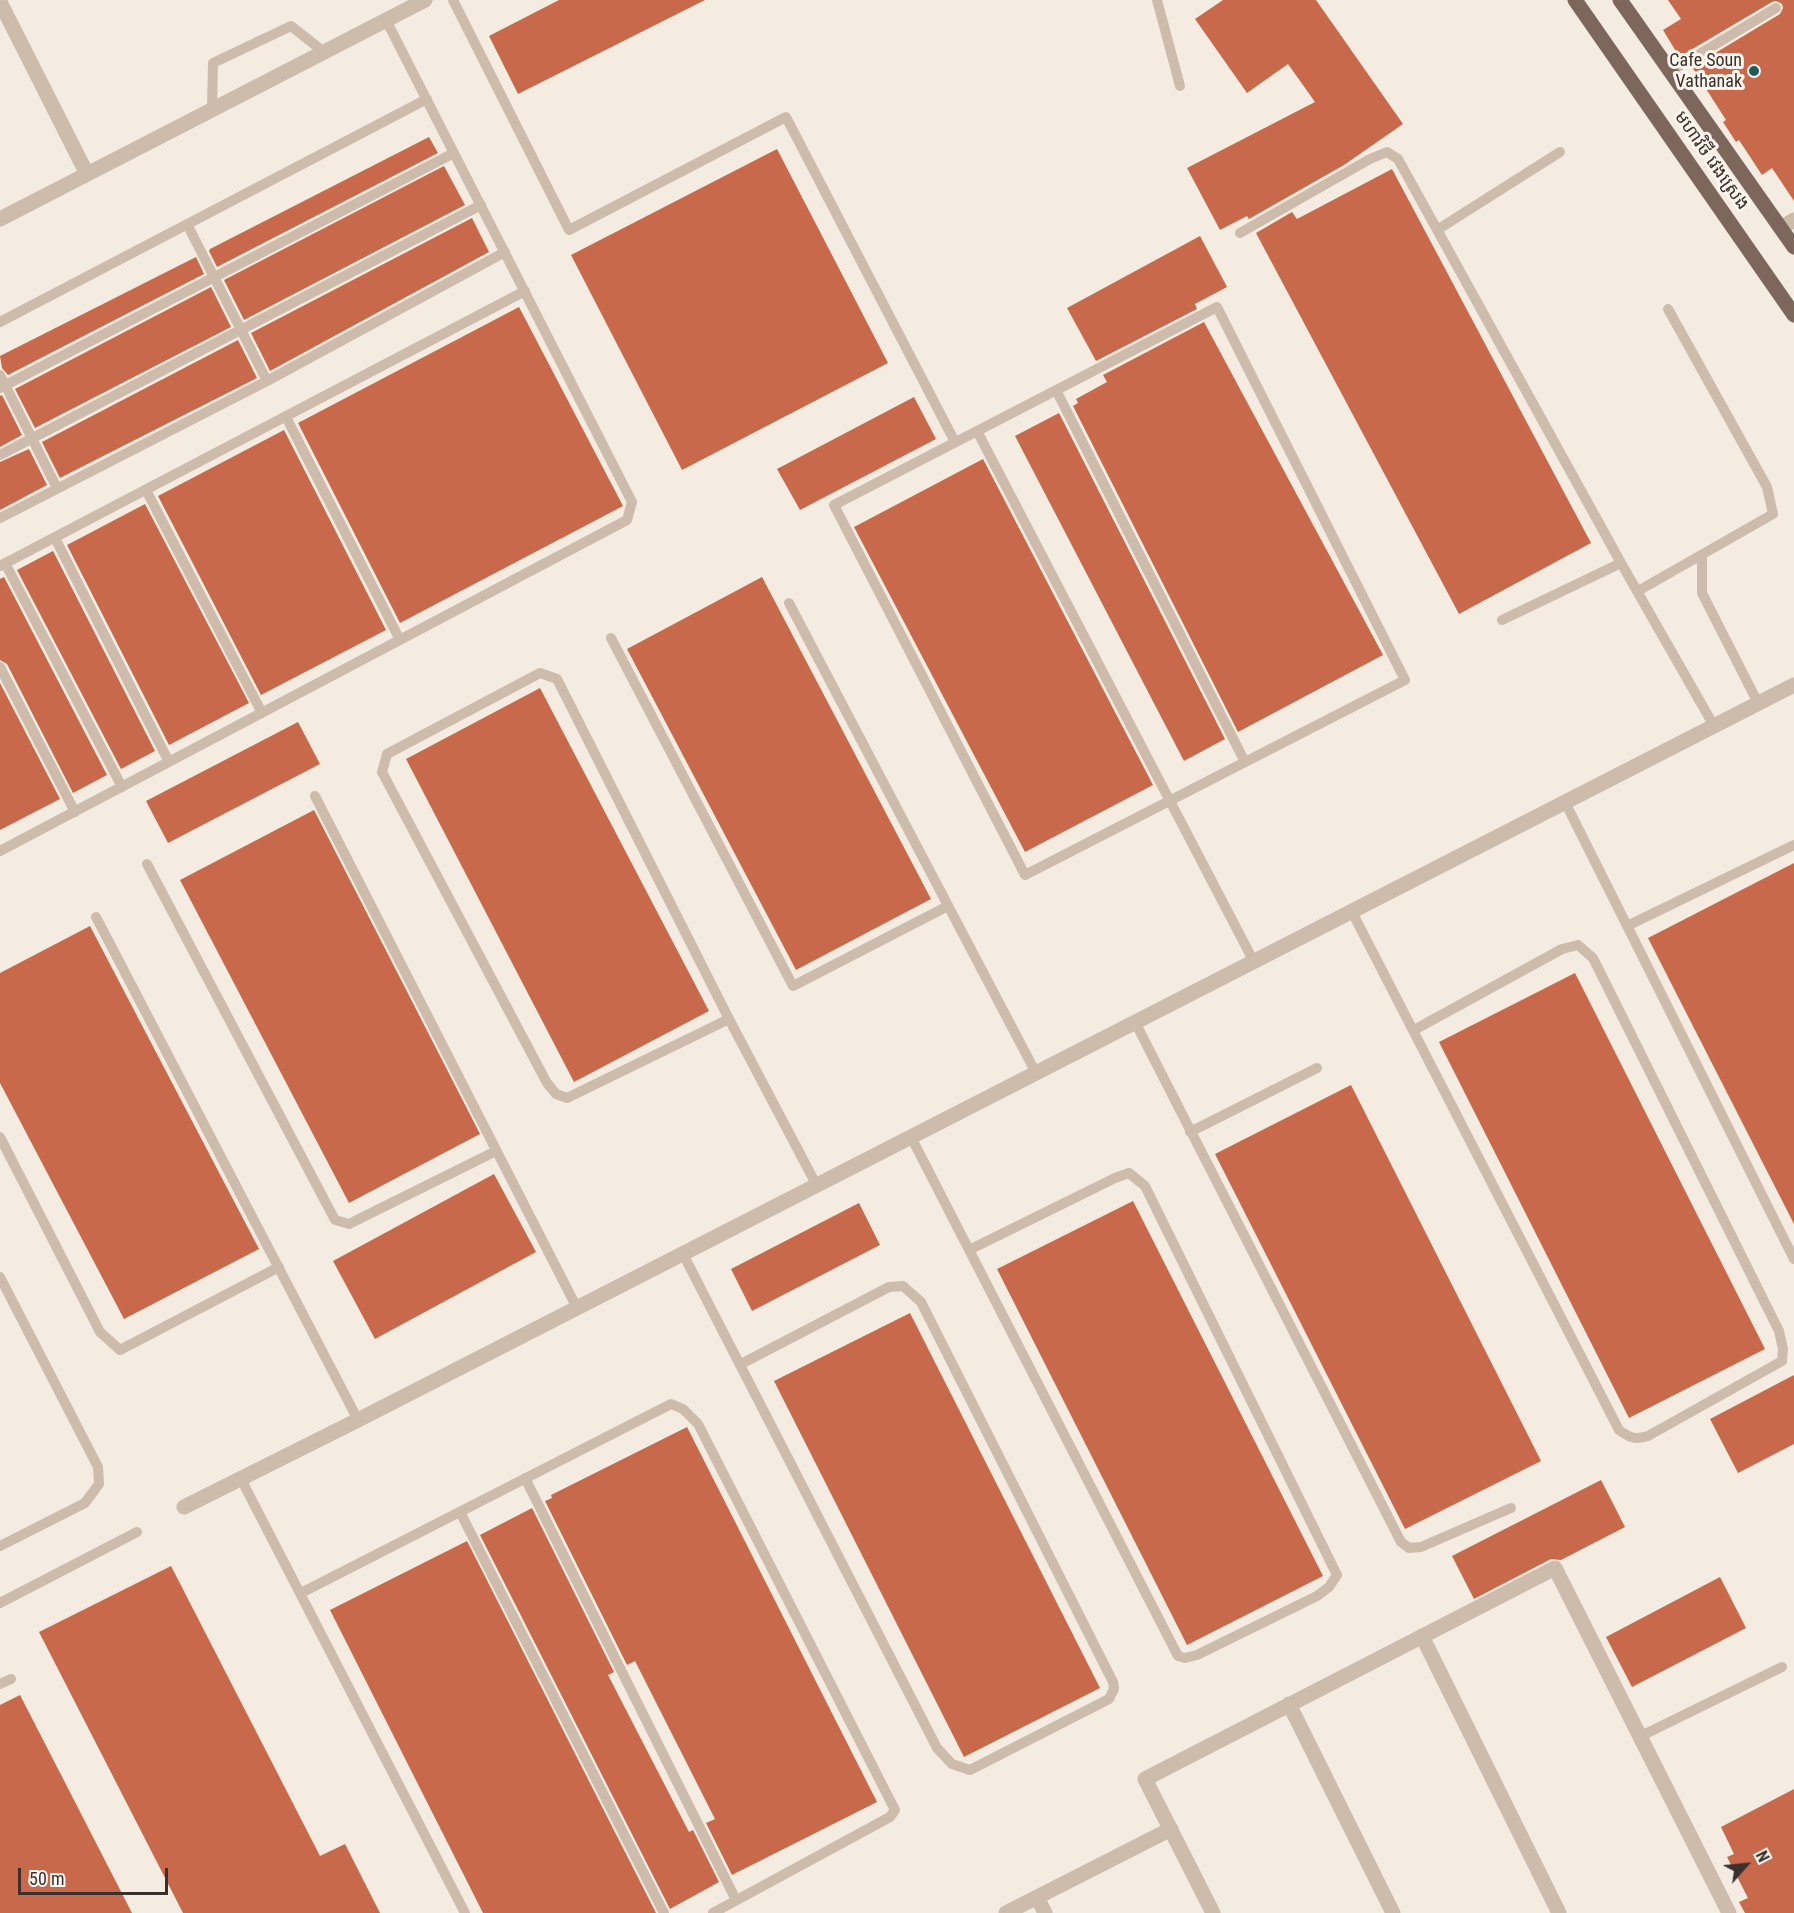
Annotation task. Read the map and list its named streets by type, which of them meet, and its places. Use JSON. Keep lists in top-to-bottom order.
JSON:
{
  "streets": {
    "main road": ["មហាវិថី វេងស្រេង"]
  },
  "places": ["Cafe Soun Vathanak"],
  "scale_bar": "50 m",
  "north": "top right"
}
